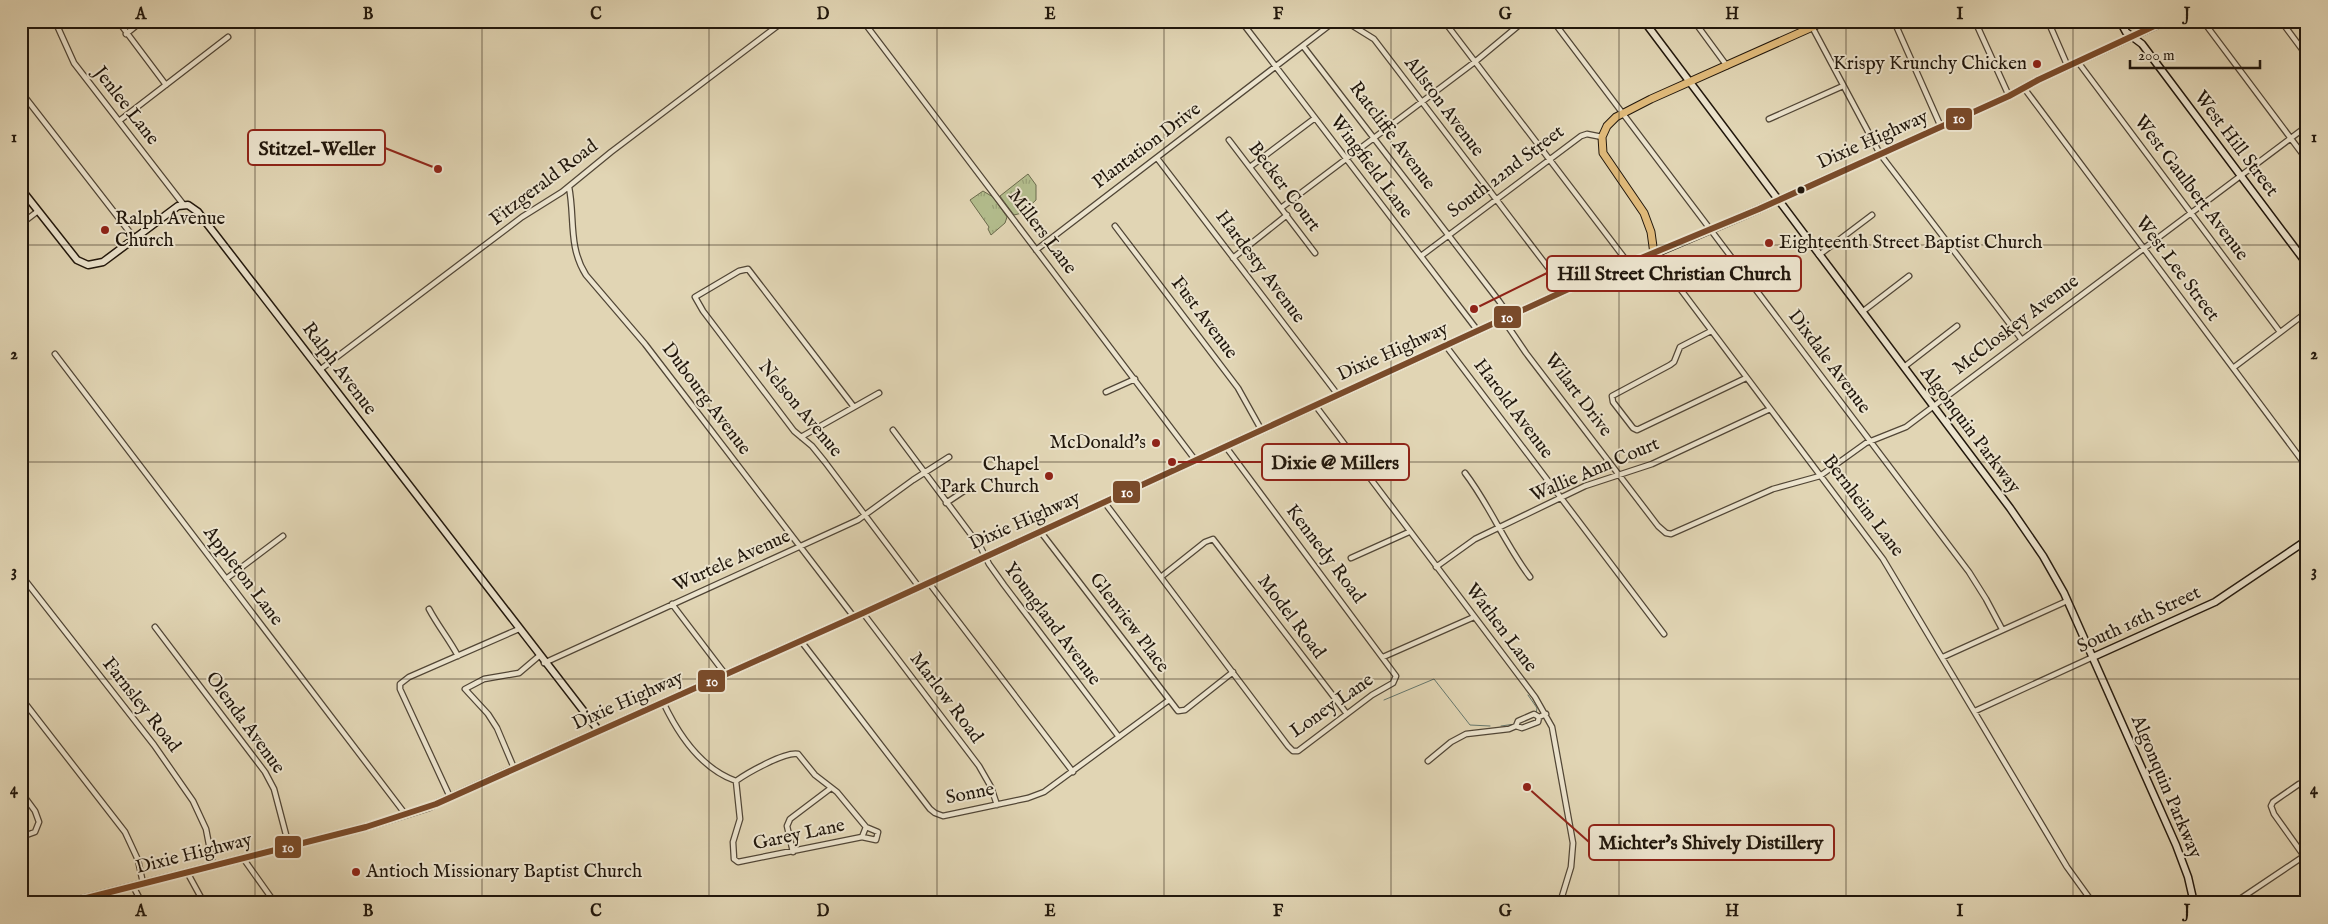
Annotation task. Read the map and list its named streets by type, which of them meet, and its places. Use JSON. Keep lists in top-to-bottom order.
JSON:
{
  "streets": {
    "main road": ["Dixie Highway", "Bernheim Lane"],
    "street": [
      "Jenlee Lane",
      "Allston Avenue",
      "Ratcliffe Avenue",
      "West Hill Street",
      "Plantation Drive",
      "Wingfield Lane",
      "South 22nd Street",
      "Fitzgerald Road",
      "Becker Court",
      "West Gaulbert Avenue",
      "Millers Lane",
      "Hardesty Avenue",
      "West Lee Street",
      "Fust Avenue",
      "McCloskey Avenue",
      "Dixdale Avenue",
      "Ralph Avenue",
      "Wilart Drive",
      "Dubourg Avenue",
      "Nelson Avenue",
      "Harold Avenue",
      "Algonquin Parkway",
      "Wallie Ann Court",
      "Kennedy Road",
      "Wurtele Avenue",
      "Appleton Lane",
      "Model Road",
      "South 16th Street",
      "Glenview Place",
      "Youngland Avenue",
      "Wathen Lane",
      "Marlow Road",
      "Farnsley Road",
      "Loney Lane",
      "Olenda Avenue",
      "Sonne",
      "Garey Lane"
    ]
  },
  "crossings": [
    ["Jenlee Lane", "Ralph Avenue"],
    ["Allston Avenue", "Dixie Highway"],
    ["Allston Avenue", "South 22nd Street"],
    ["Ratcliffe Avenue", "Dixie Highway"],
    ["Ratcliffe Avenue", "Plantation Drive"],
    ["Ratcliffe Avenue", "South 22nd Street"],
    ["Ratcliffe Avenue", "Wilart Drive"],
    ["Dixie Highway", "West Hill Street"],
    ["Dixie Highway", "Wingfield Lane"],
    ["Dixie Highway", "West Gaulbert Avenue"],
    ["Dixie Highway", "Millers Lane"],
    ["Dixie Highway", "Hardesty Avenue"],
    ["Dixie Highway", "West Lee Street"],
    ["Dixie Highway", "Fust Avenue"],
    ["Dixie Highway", "Dixdale Avenue"],
    ["Dixie Highway", "Ralph Avenue"],
    ["Dixie Highway", "Wilart Drive"],
    ["Dixie Highway", "Dubourg Avenue"],
    ["Dixie Highway", "Nelson Avenue"],
    ["Dixie Highway", "Harold Avenue"],
    ["Dixie Highway", "Algonquin Parkway"],
    ["Dixie Highway", "Bernheim Lane"],
    ["Dixie Highway", "Kennedy Road"],
    ["Dixie Highway", "Appleton Lane"],
    ["Dixie Highway", "Glenview Place"],
    ["Dixie Highway", "Youngland Avenue"],
    ["Dixie Highway", "Wathen Lane"],
    ["Dixie Highway", "Marlow Road"],
    ["Dixie Highway", "Farnsley Road"],
    ["Dixie Highway", "Loney Lane"],
    ["Dixie Highway", "Olenda Avenue"],
    ["Dixie Highway", "Sonne"],
    ["West Hill Street", "McCloskey Avenue"],
    ["Plantation Drive", "Wingfield Lane"],
    ["Plantation Drive", "Millers Lane"],
    ["Plantation Drive", "Hardesty Avenue"],
    ["Wingfield Lane", "South 22nd Street"],
    ["South 22nd Street", "Bernheim Lane"],
    ["Fitzgerald Road", "Ralph Avenue"],
    ["Fitzgerald Road", "Dubourg Avenue"],
    ["West Gaulbert Avenue", "McCloskey Avenue"],
    ["West Lee Street", "McCloskey Avenue"],
    ["McCloskey Avenue", "Dixdale Avenue"],
    ["McCloskey Avenue", "Wilart Drive"],
    ["McCloskey Avenue", "Algonquin Parkway"],
    ["McCloskey Avenue", "Bernheim Lane"],
    ["Ralph Avenue", "Wurtele Avenue"],
    ["Wilart Drive", "Wallie Ann Court"],
    ["Dubourg Avenue", "Wurtele Avenue"],
    ["Nelson Avenue", "Wurtele Avenue"],
    ["Harold Avenue", "Wallie Ann Court"],
    ["Algonquin Parkway", "South 16th Street"],
    ["Wallie Ann Court", "Bernheim Lane"],
    ["Wallie Ann Court", "Wathen Lane"],
    ["Bernheim Lane", "South 16th Street"],
    ["Kennedy Road", "Loney Lane"],
    ["Wurtele Avenue", "Youngland Avenue"],
    ["Model Road", "Loney Lane"],
    ["Glenview Place", "Loney Lane"],
    ["Glenview Place", "Sonne"],
    ["Youngland Avenue", "Sonne"],
    ["Wathen Lane", "Loney Lane"],
    ["Marlow Road", "Sonne"]
  ],
  "places": [
    "Krispy Krunchy Chicken",
    "Stitzel-Weller",
    "Ralph Avenue Church",
    "Eighteenth Street Baptist Church",
    "Hill Street Christian Church",
    "McDonald's",
    "Dixie @ Millers",
    "Chapel Park Church",
    "Michter's Shively Distillery",
    "Antioch Missionary Baptist Church"
  ],
  "lines": ["transit line 10"],
  "scale_bar": "200 m",
  "grid": {
    "columns": [
      "A",
      "B",
      "C",
      "D",
      "E",
      "F",
      "G",
      "H",
      "I",
      "J"
    ],
    "rows": [
      "1",
      "2",
      "3",
      "4"
    ]
  }
}
